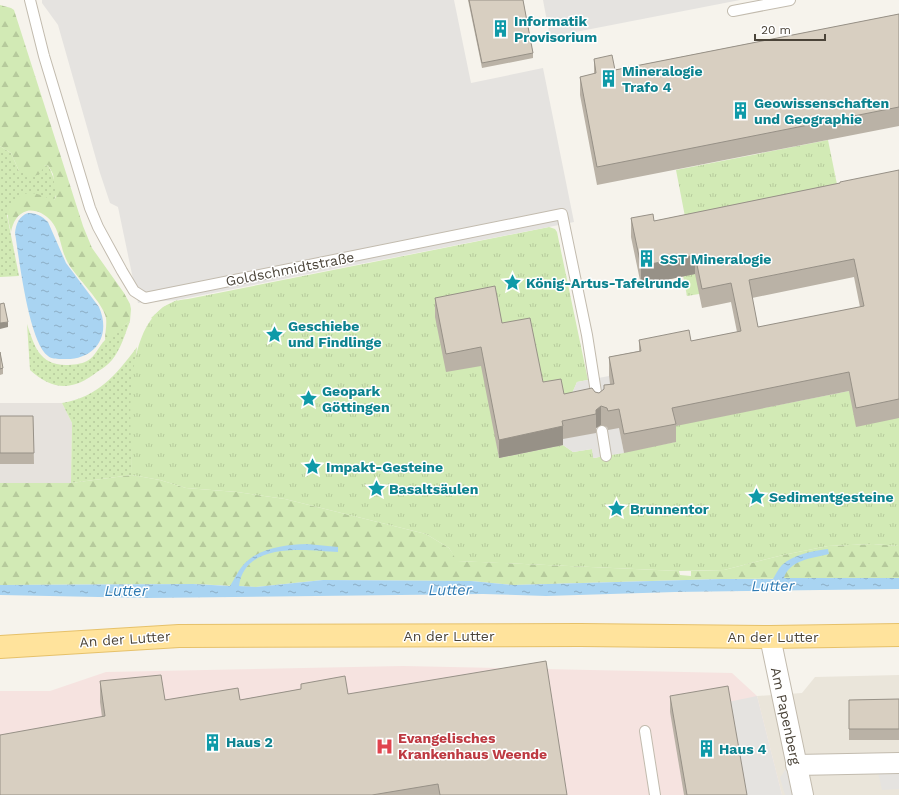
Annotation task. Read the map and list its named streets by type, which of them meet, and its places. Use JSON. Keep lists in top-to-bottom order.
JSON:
{
  "streets": {
    "main road": ["An der Lutter"],
    "street": ["Am Papenberg"],
    "lane": ["Goldschmidtstraße"]
  },
  "crossings": [
    ["An der Lutter", "Am Papenberg"]
  ],
  "water": ["Lutter"],
  "places": {
    "building": [
      "Informatik Provisorium",
      "Mineralogie Trafo 4",
      "Geowissenschaften und Geographie",
      "SST Mineralogie",
      "Haus 2",
      "Haus 4"
    ],
    "place": [
      "König-Artus-Tafelrunde",
      "Geschiebe und Findlinge",
      "Geopark Göttingen",
      "Impakt-Gesteine",
      "Basaltsäulen",
      "Sedimentgesteine",
      "Brunnentor"
    ],
    "hospital": ["Evangelisches Krankenhaus Weende"]
  },
  "scale_bar": "20 m"
}
